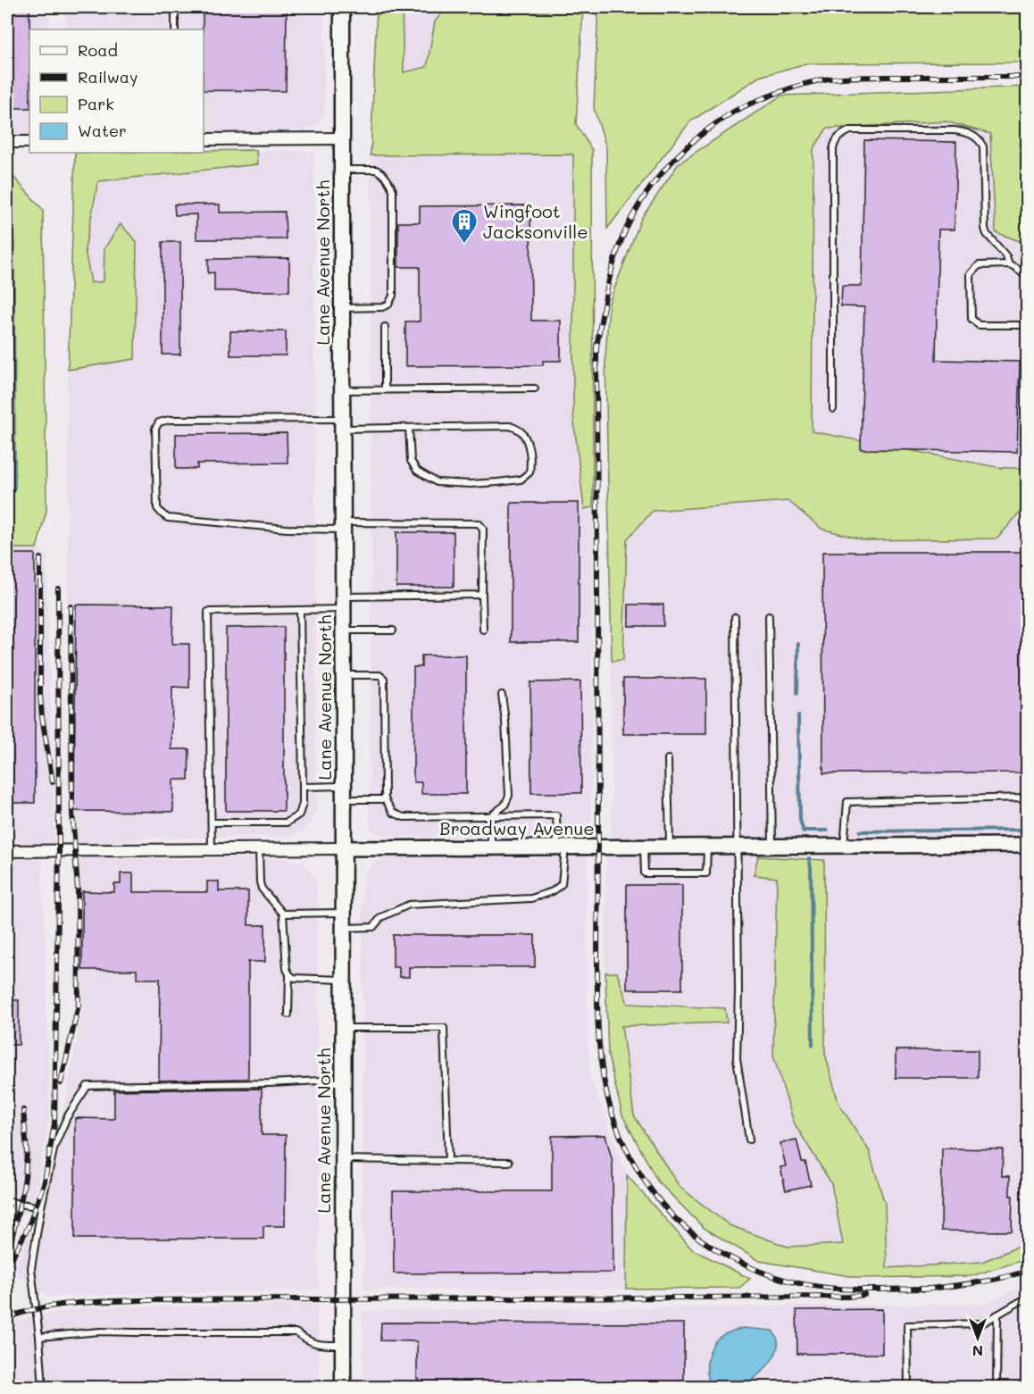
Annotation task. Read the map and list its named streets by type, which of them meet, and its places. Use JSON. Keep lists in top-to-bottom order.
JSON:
{
  "streets": {
    "main road": ["Lane Avenue North"],
    "street": ["Broadway Avenue"]
  },
  "crossings": [
    ["Lane Avenue North", "Broadway Avenue"]
  ],
  "places": {
    "building": ["Wingfoot Jacksonville"]
  },
  "legend": [
    "Road",
    "Railway",
    "Park",
    "Water"
  ],
  "north": "bottom"
}
